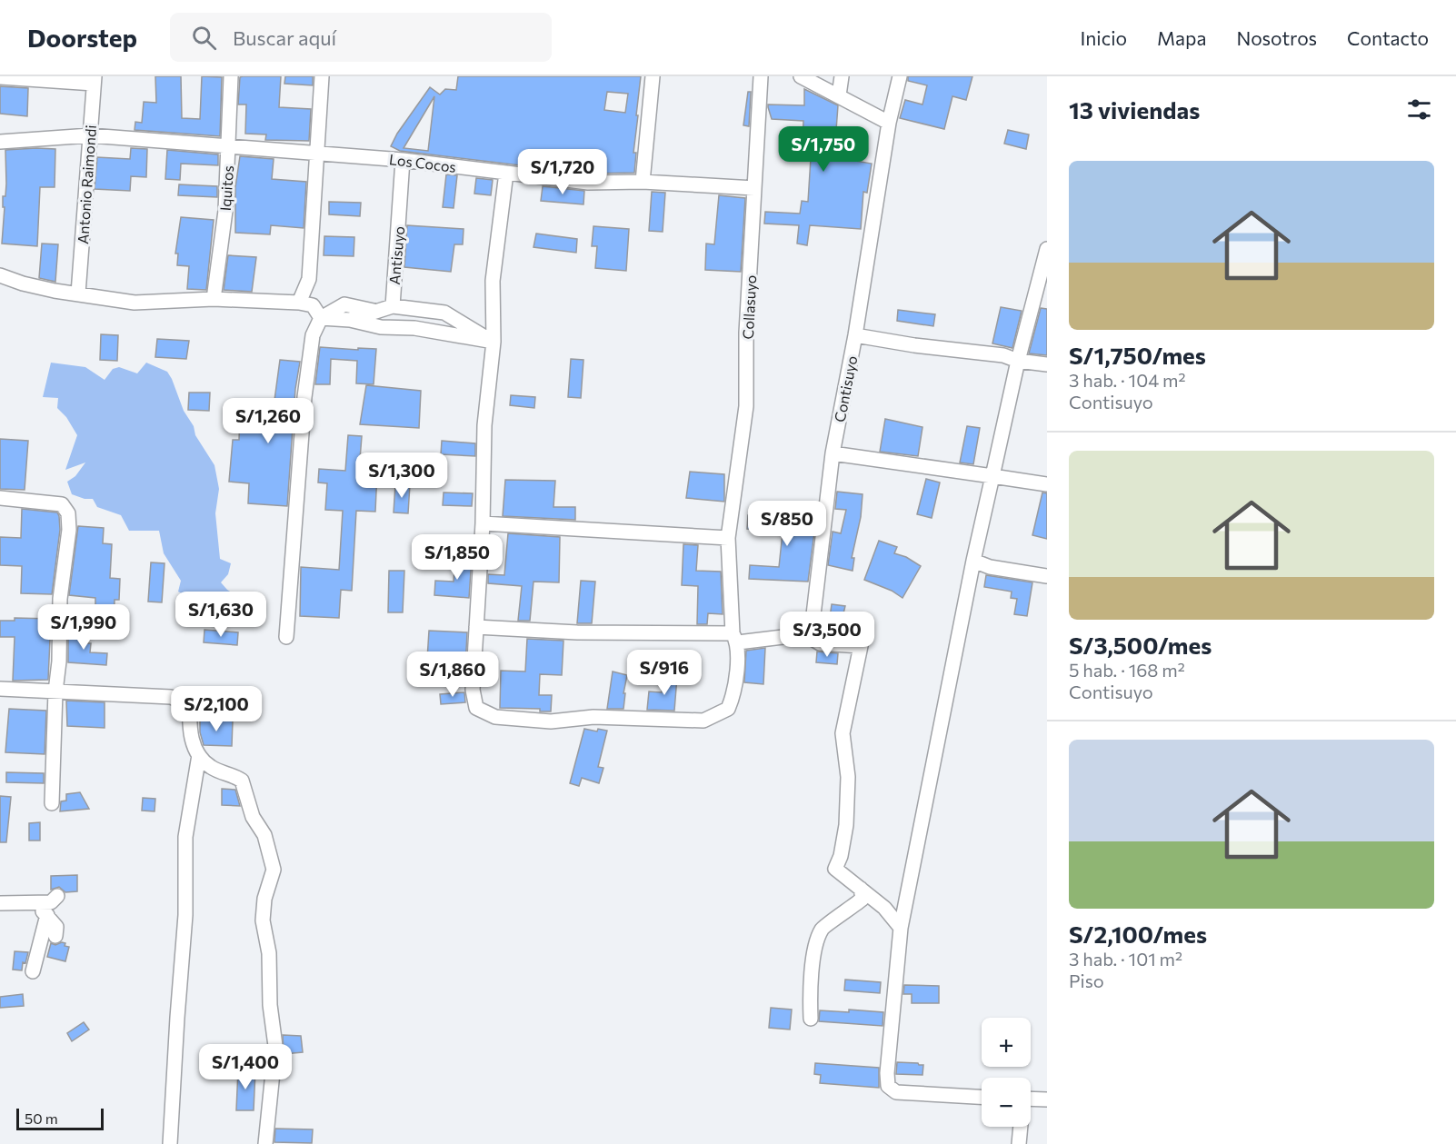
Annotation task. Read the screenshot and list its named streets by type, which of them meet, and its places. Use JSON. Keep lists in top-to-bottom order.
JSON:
{
  "streets": {
    "street": [
      "Los Cocos",
      "Antonio Raimondi",
      "Iquitos",
      "Antisuyo",
      "Collasuyo",
      "Contisuyo"
    ]
  },
  "crossings": [
    ["Los Cocos", "Antonio Raimondi"],
    ["Los Cocos", "Iquitos"],
    ["Los Cocos", "Antisuyo"],
    ["Los Cocos", "Collasuyo"]
  ],
  "scale_bar": "50 m",
  "page": {
    "header": "Doorstep",
    "search": "Buscar aquí",
    "nav": [
      "Inicio",
      "Mapa",
      "Nosotros",
      "Contacto"
    ],
    "heading": "13 viviendas",
    "price": [
      "S/1,750",
      "S/1,720",
      "S/1,260",
      "S/1,300",
      "S/850",
      "S/1,850",
      "S/1,630",
      "S/1,990",
      "S/3,500",
      "S/916",
      "S/1,860",
      "S/2,100",
      "S/1,400"
    ],
    "list": [
      {
        "name": "S/1,750/mes",
        "note": "3 hab. · 104 m² · Contisuyo"
      },
      {
        "name": "S/3,500/mes",
        "note": "5 hab. · 168 m² · Contisuyo"
      },
      {
        "name": "S/2,100/mes",
        "note": "3 hab. · 101 m² · Piso"
      }
    ],
    "map_buttons": ["+", "−"],
    "scale": "50 m"
  }
}
